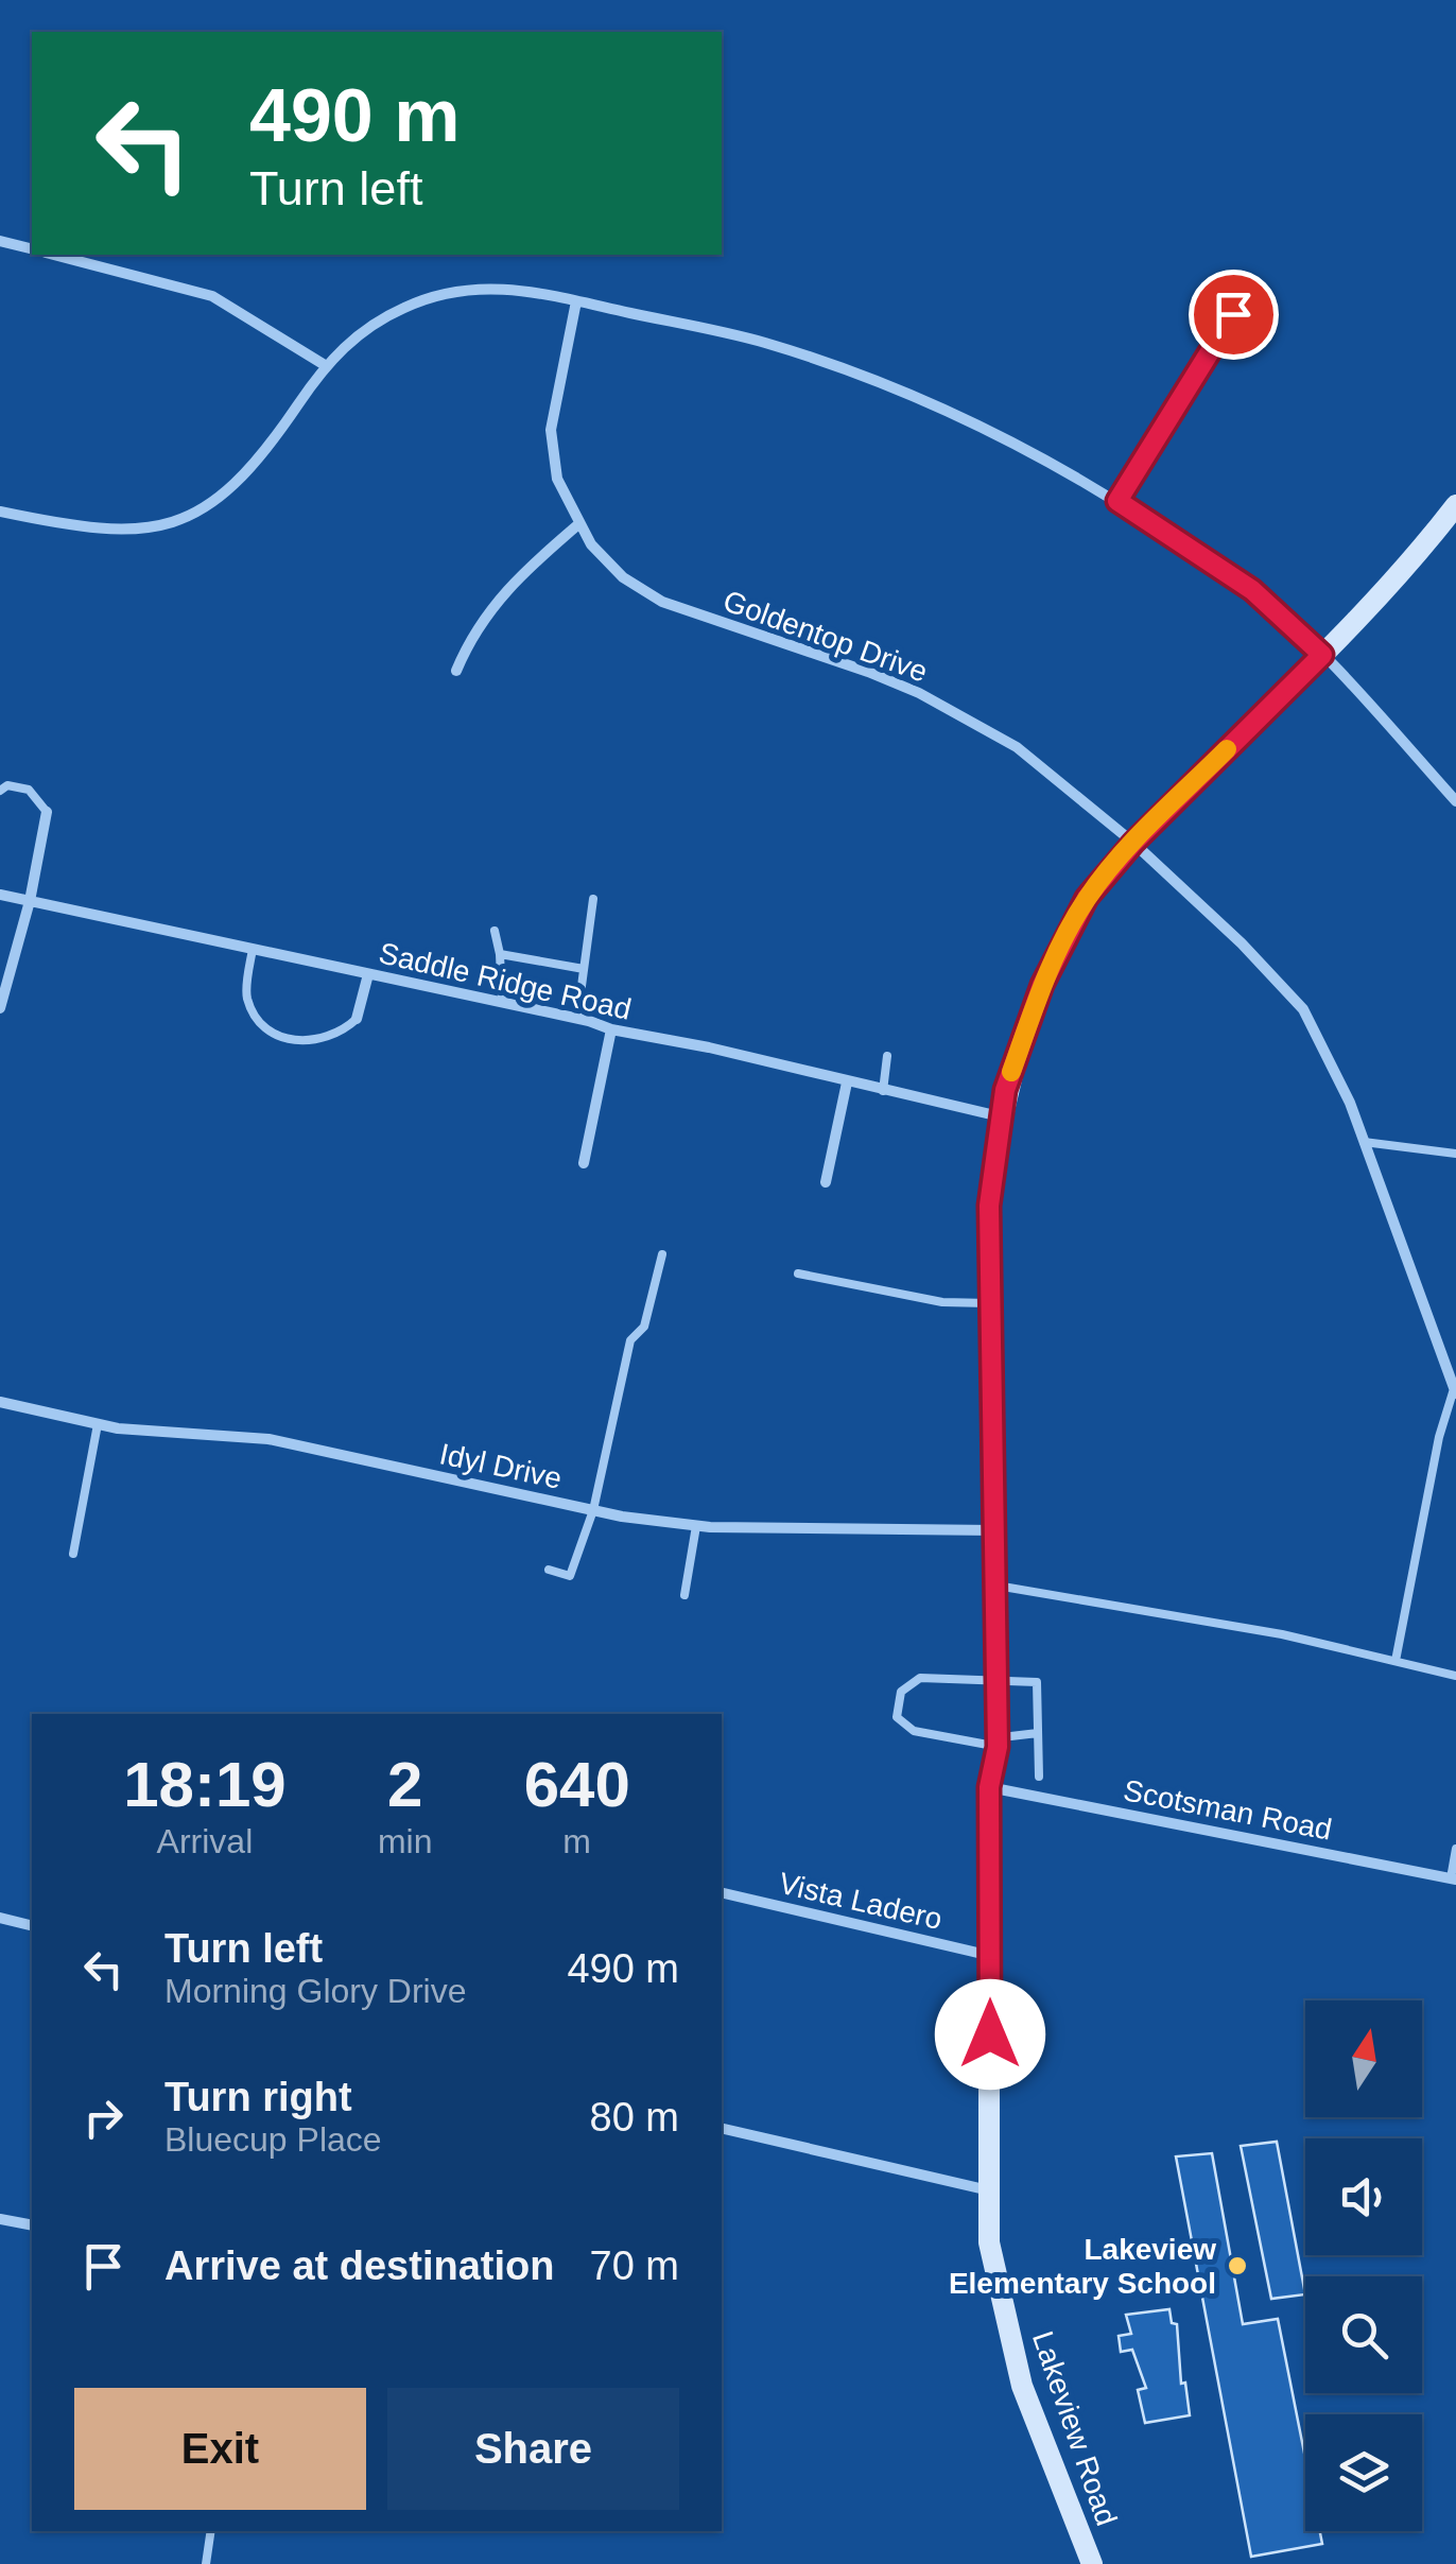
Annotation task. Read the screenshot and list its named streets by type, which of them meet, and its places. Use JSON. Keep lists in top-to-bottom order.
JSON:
{
  "streets": {
    "street": [
      "Goldentop Drive",
      "Saddle Ridge Road",
      "Idyl Drive",
      "Scotsman Road",
      "Vista Ladero",
      "Lakeview Road"
    ]
  },
  "crossings": [
    ["Goldentop Drive", "Lakeview Road"],
    ["Saddle Ridge Road", "Lakeview Road"],
    ["Idyl Drive", "Lakeview Road"],
    ["Scotsman Road", "Lakeview Road"],
    ["Vista Ladero", "Lakeview Road"]
  ],
  "places": ["Lakeview Elementary School"],
  "north": "top",
  "page": {
    "turn": ["490 m", "Turn left"],
    "eta": [
      "18:19",
      "Arrival",
      "2",
      "min",
      "640",
      "m"
    ],
    "list": [
      {
        "name": "Turn left",
        "note": "Morning Glory Drive",
        "value": "490 m"
      },
      {
        "name": "Turn right",
        "note": "Bluecup Place",
        "value": "80 m"
      },
      {
        "name": "Arrive at destination",
        "value": "70 m"
      }
    ],
    "buttons": ["Exit", "Share"]
  }
}
